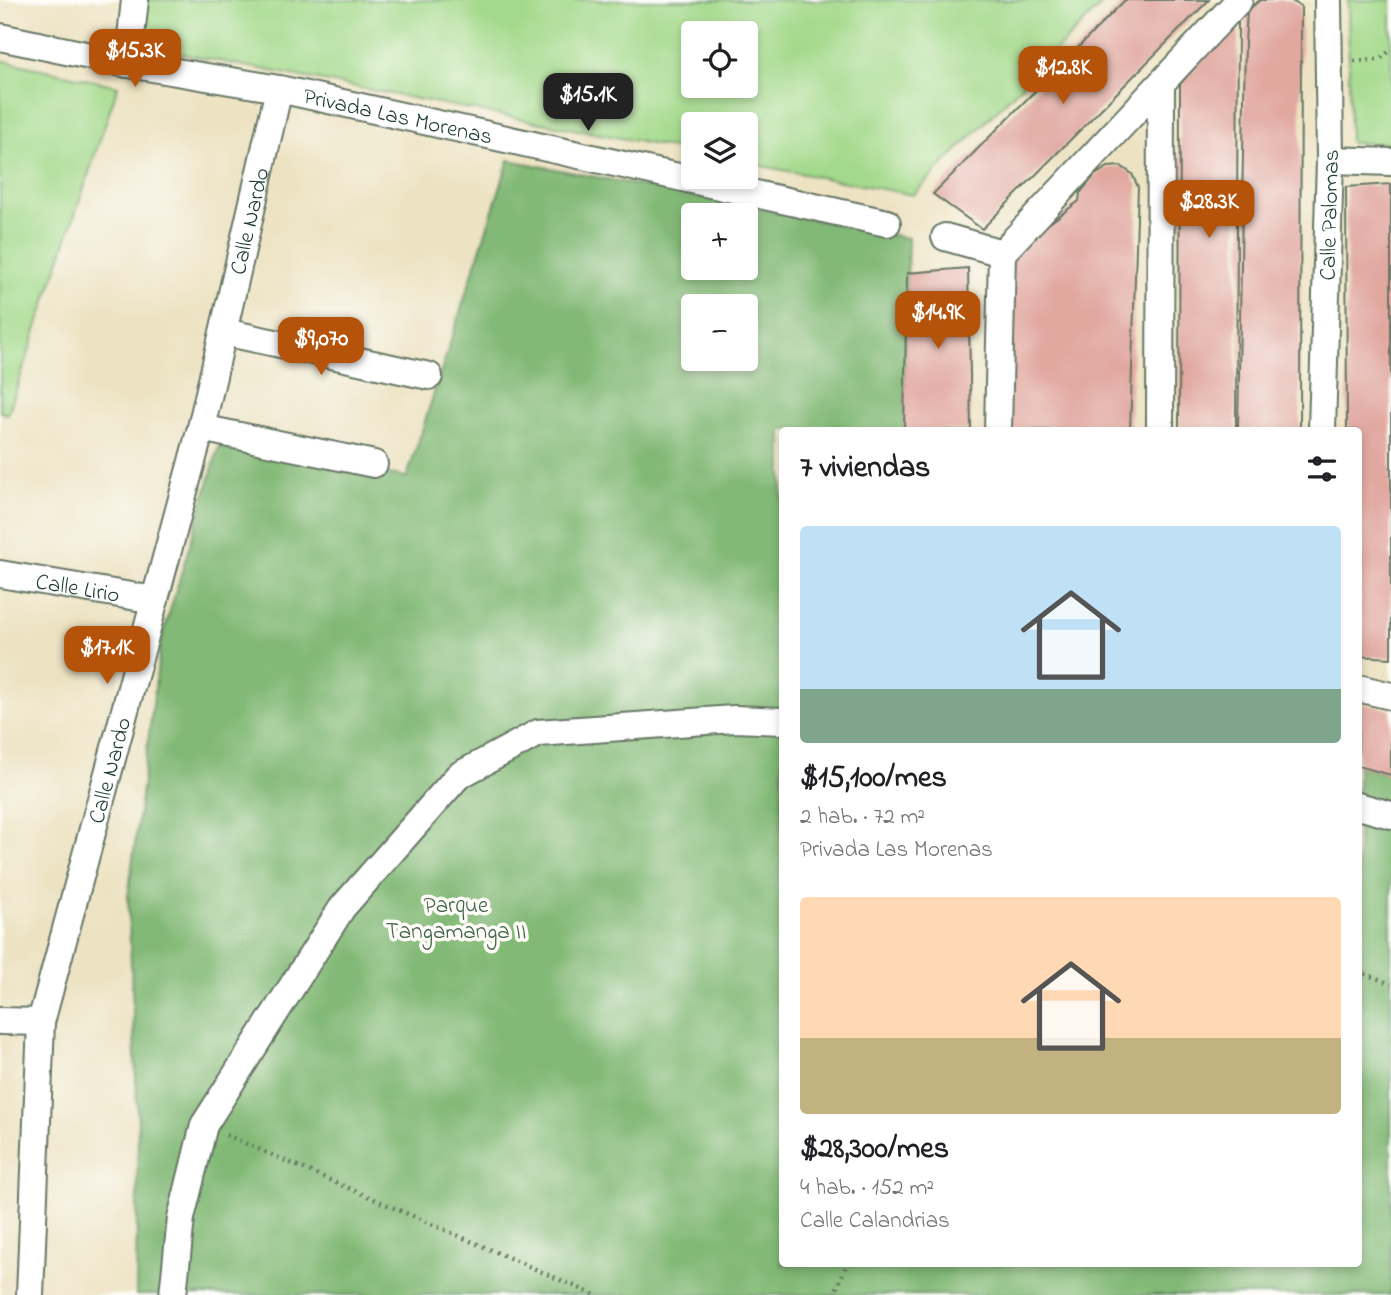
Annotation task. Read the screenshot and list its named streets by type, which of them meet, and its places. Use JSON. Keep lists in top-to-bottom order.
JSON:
{
  "streets": {
    "street": [
      "Privada Las Morenas",
      "Calle Palomas",
      "Calle Nardo",
      "Calle Lirio"
    ]
  },
  "crossings": [
    ["Privada Las Morenas", "Calle Nardo"],
    ["Calle Nardo", "Calle Lirio"]
  ],
  "parks": ["Parque Tangamanga II"],
  "page": {
    "map_buttons": ["+", "−"],
    "price": [
      "$15.3K",
      "$12.8K",
      "$15.1K",
      "$28.3K",
      "$14.9K",
      "$9,070",
      "$17.1K"
    ],
    "heading": "7 viviendas",
    "list": [
      {
        "name": "$15,100/mes",
        "note": "2 hab. · 72 m² · Privada Las Morenas"
      },
      {
        "name": "$28,300/mes",
        "note": "4 hab. · 152 m² · Calle Calandrias"
      }
    ]
  }
}
